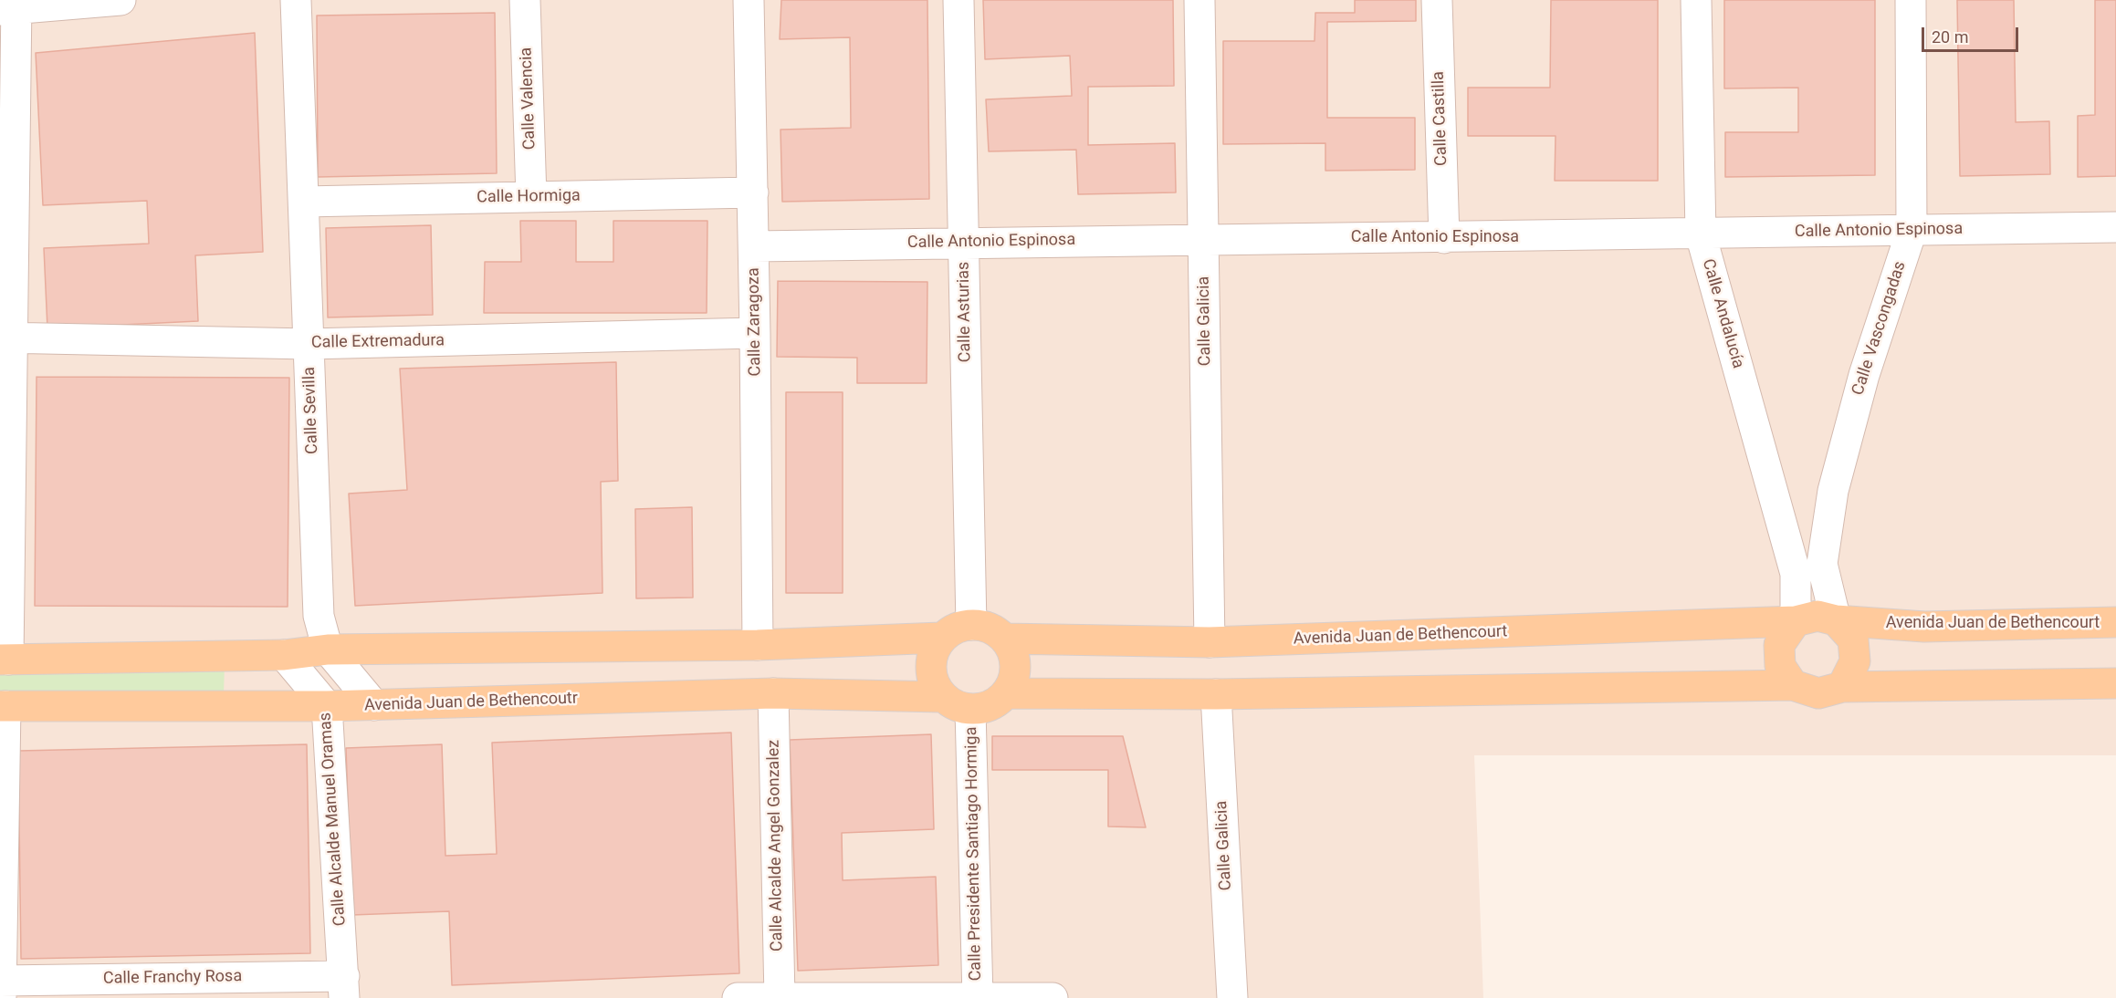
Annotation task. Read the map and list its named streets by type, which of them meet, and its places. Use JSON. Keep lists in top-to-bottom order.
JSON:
{
  "streets": {
    "main road": ["Avenida Juan de Bethencourt", "Avenida Juan de Bethencoutr"],
    "street": [
      "Calle Valencia",
      "Calle Castilla",
      "Calle Hormiga",
      "Calle Antonio Espinosa",
      "Calle Asturias",
      "Calle Andalucía",
      "Calle Galicia",
      "Calle Zaragoza",
      "Calle Vascongadas",
      "Calle Extremadura",
      "Calle Sevilla",
      "Calle Alcalde Manuel Oramas",
      "Calle Alcalde Angel Gonzalez",
      "Calle Presidente Santiago Hormiga",
      "Calle Franchy Rosa"
    ]
  },
  "crossings": [
    ["Calle Valencia", "Calle Hormiga"],
    ["Calle Castilla", "Calle Antonio Espinosa"],
    ["Calle Hormiga", "Calle Zaragoza"],
    ["Calle Hormiga", "Calle Sevilla"],
    ["Calle Antonio Espinosa", "Calle Asturias"],
    ["Calle Antonio Espinosa", "Calle Andalucía"],
    ["Calle Antonio Espinosa", "Calle Galicia"],
    ["Calle Antonio Espinosa", "Calle Zaragoza"],
    ["Calle Antonio Espinosa", "Calle Vascongadas"],
    ["Calle Asturias", "Avenida Juan de Bethencourt"],
    ["Calle Asturias", "Avenida Juan de Bethencoutr"],
    ["Calle Asturias", "Calle Presidente Santiago Hormiga"],
    ["Calle Andalucía", "Calle Vascongadas"],
    ["Calle Andalucía", "Avenida Juan de Bethencourt"],
    ["Calle Galicia", "Avenida Juan de Bethencourt"],
    ["Calle Zaragoza", "Calle Extremadura"],
    ["Calle Vascongadas", "Avenida Juan de Bethencourt"],
    ["Calle Extremadura", "Calle Sevilla"],
    ["Calle Sevilla", "Avenida Juan de Bethencoutr"],
    ["Avenida Juan de Bethencourt", "Avenida Juan de Bethencoutr"],
    ["Avenida Juan de Bethencourt", "Calle Presidente Santiago Hormiga"],
    ["Avenida Juan de Bethencoutr", "Calle Alcalde Manuel Oramas"],
    ["Avenida Juan de Bethencoutr", "Calle Alcalde Angel Gonzalez"],
    ["Avenida Juan de Bethencoutr", "Calle Presidente Santiago Hormiga"],
    ["Calle Alcalde Manuel Oramas", "Calle Franchy Rosa"]
  ],
  "scale_bar": "20 m"
}
